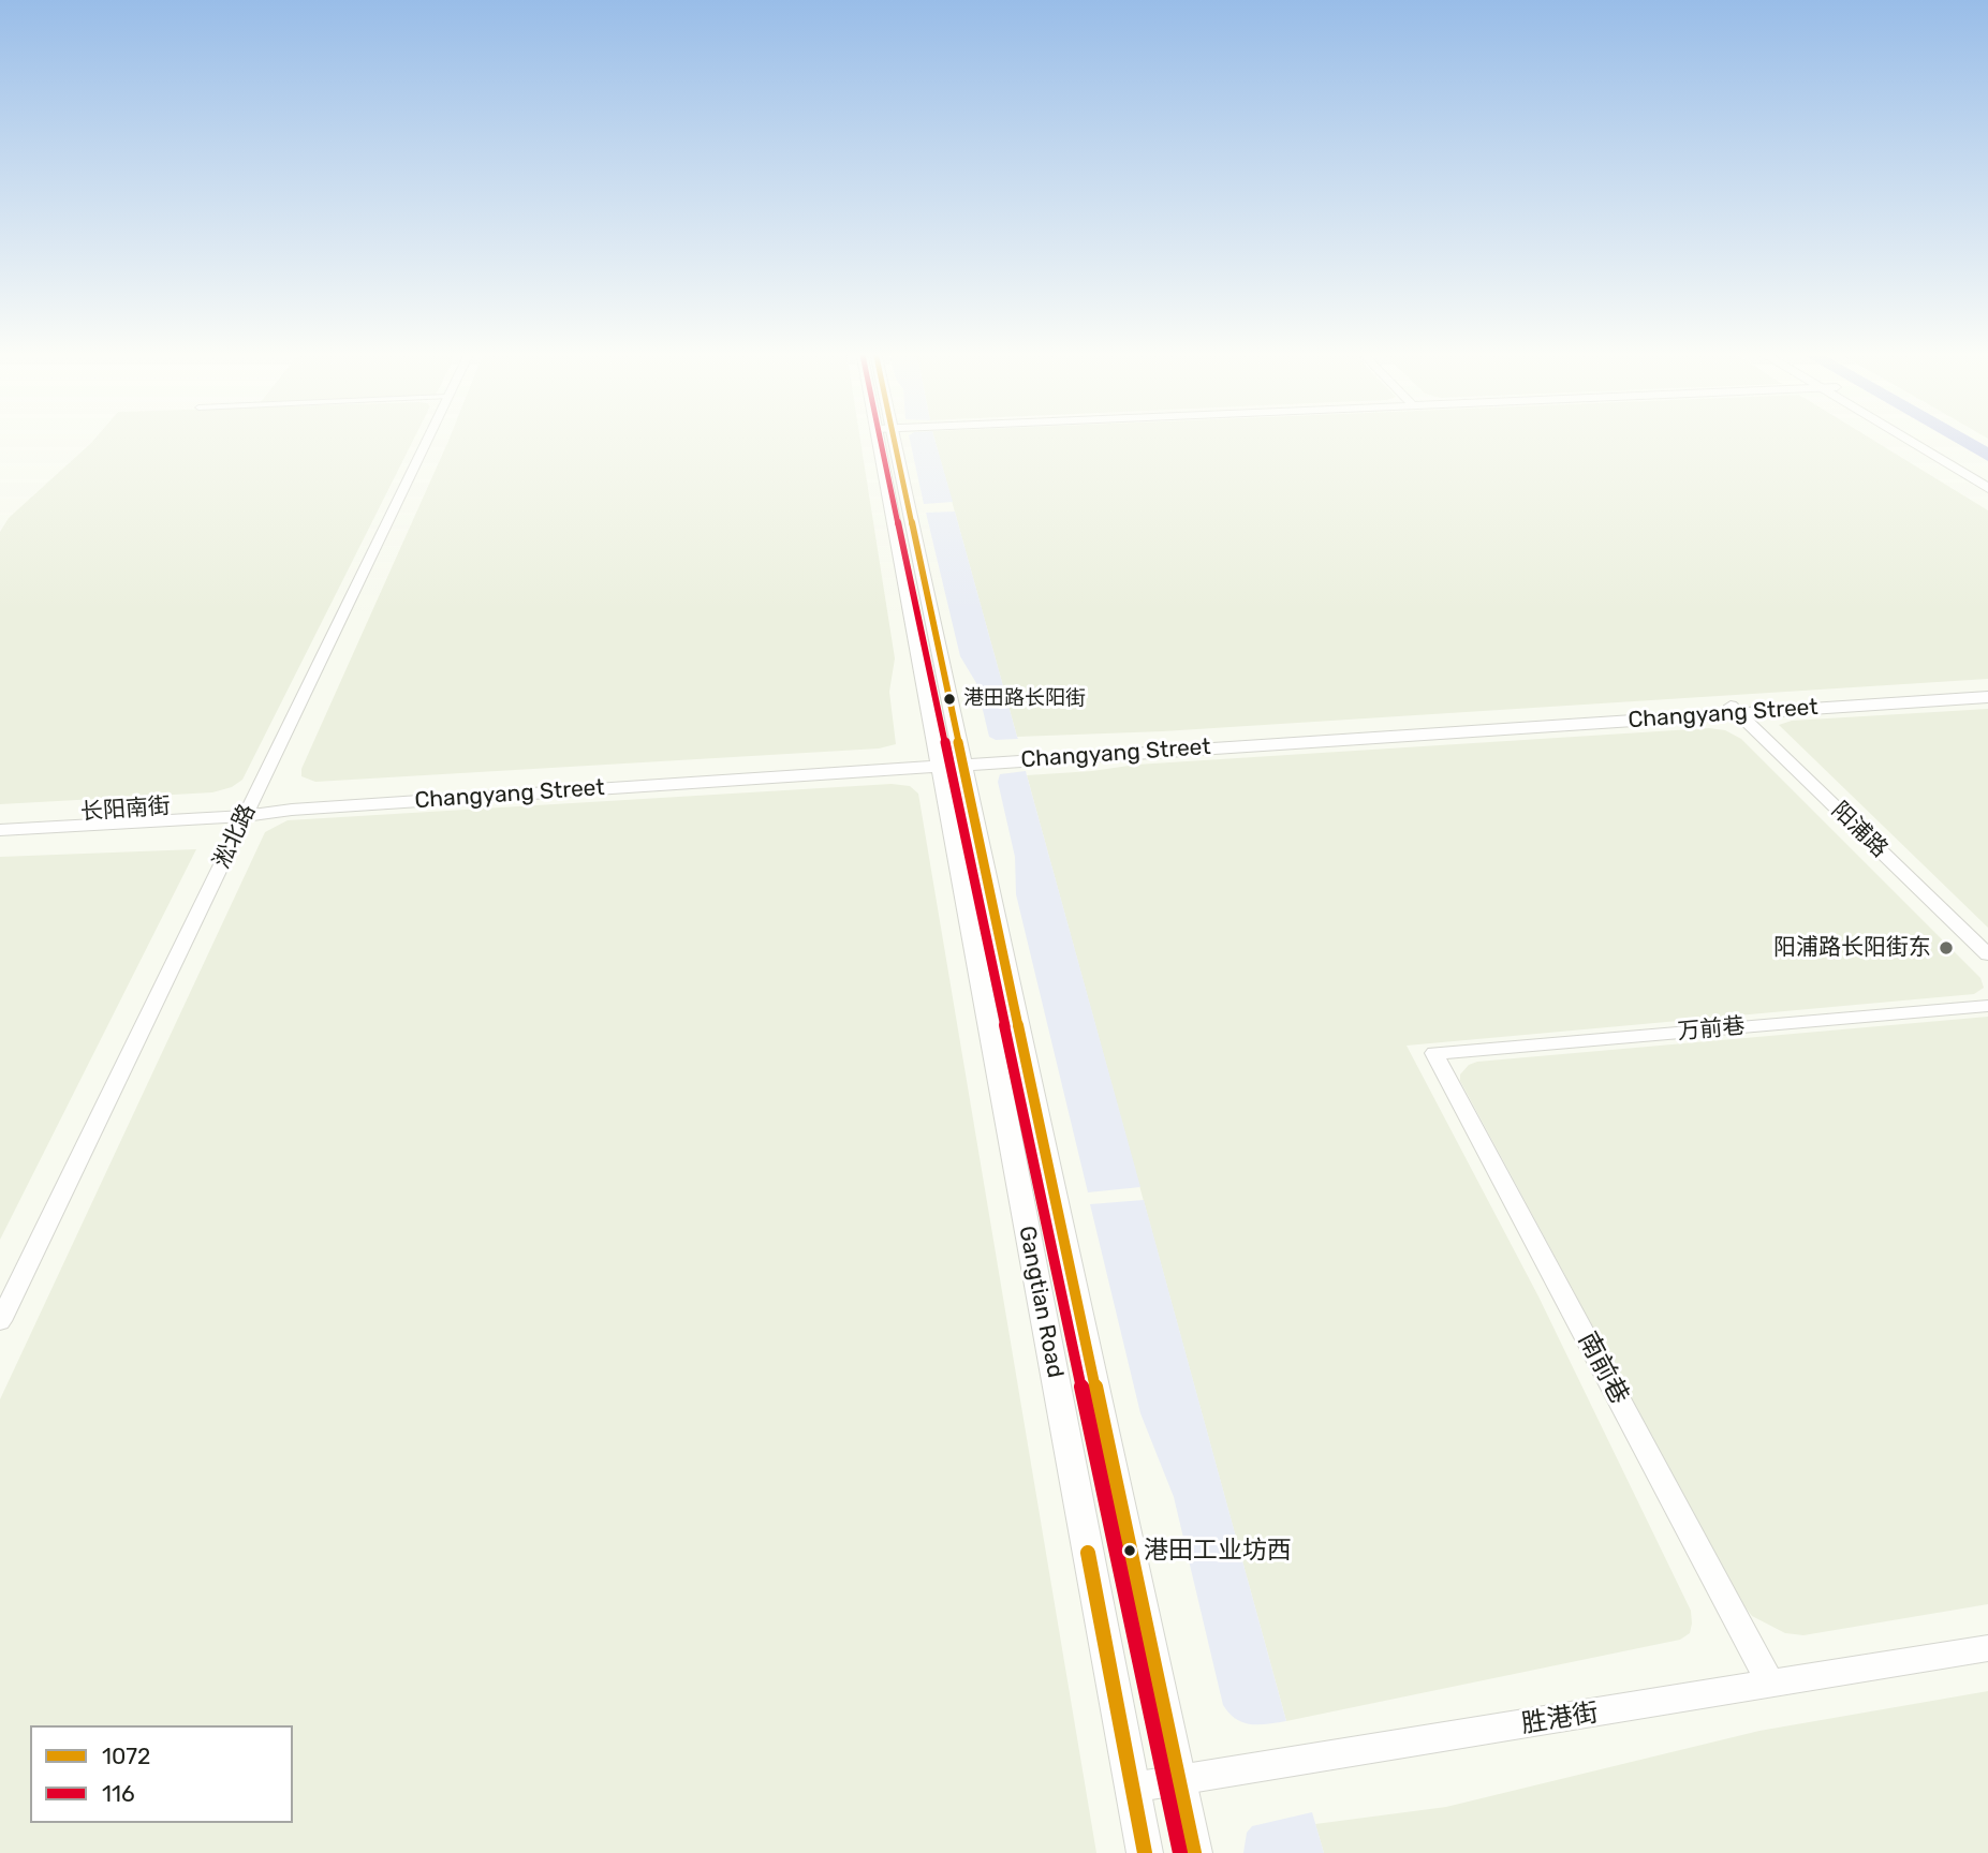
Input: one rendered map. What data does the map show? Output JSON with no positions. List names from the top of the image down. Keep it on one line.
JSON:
{"streets":{"main road":["Changyang Street","长阳南街","Gangtian Road"],"street":["阳浦路","淞北路","万前巷","南前巷","胜港街"]},"crossings":[["Changyang Street","长阳南街"],["Changyang Street","阳浦路"],["Changyang Street","淞北路"],["Changyang Street","Gangtian Road"],["长阳南街","淞北路"],["万前巷","南前巷"],["Gangtian Road","胜港街"],["南前巷","胜港街"]],"places":["港田路长阳街","阳浦路长阳街东","港田工业坊西"],"lines":["transit line 1072","transit line 116"],"legend":["1072","116"]}
